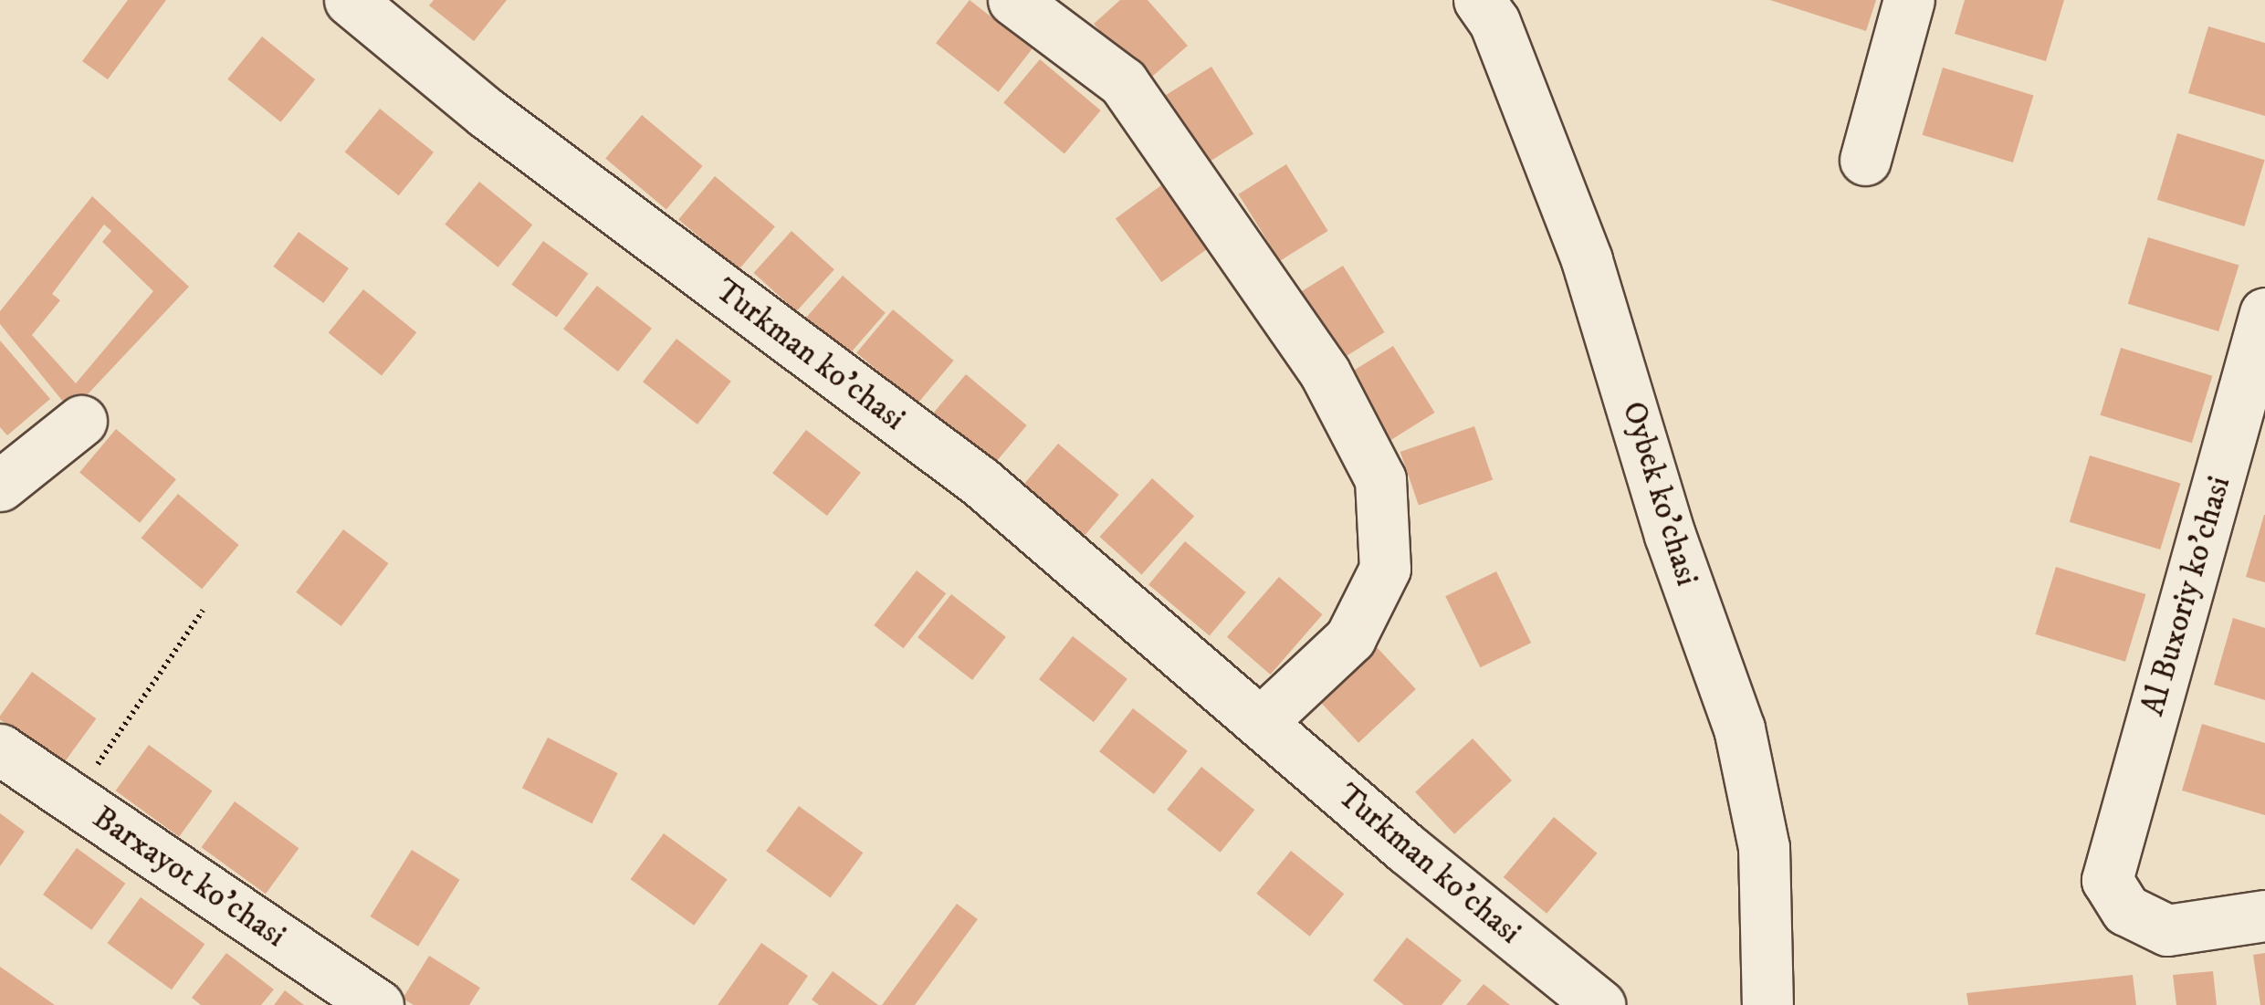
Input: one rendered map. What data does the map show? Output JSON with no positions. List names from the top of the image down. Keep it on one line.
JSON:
{"streets":{"street":["Turkman ko'chasi","Oybek ko'chasi","Al Buxoriy ko'chasi","Barxayot ko'chasi"]}}
